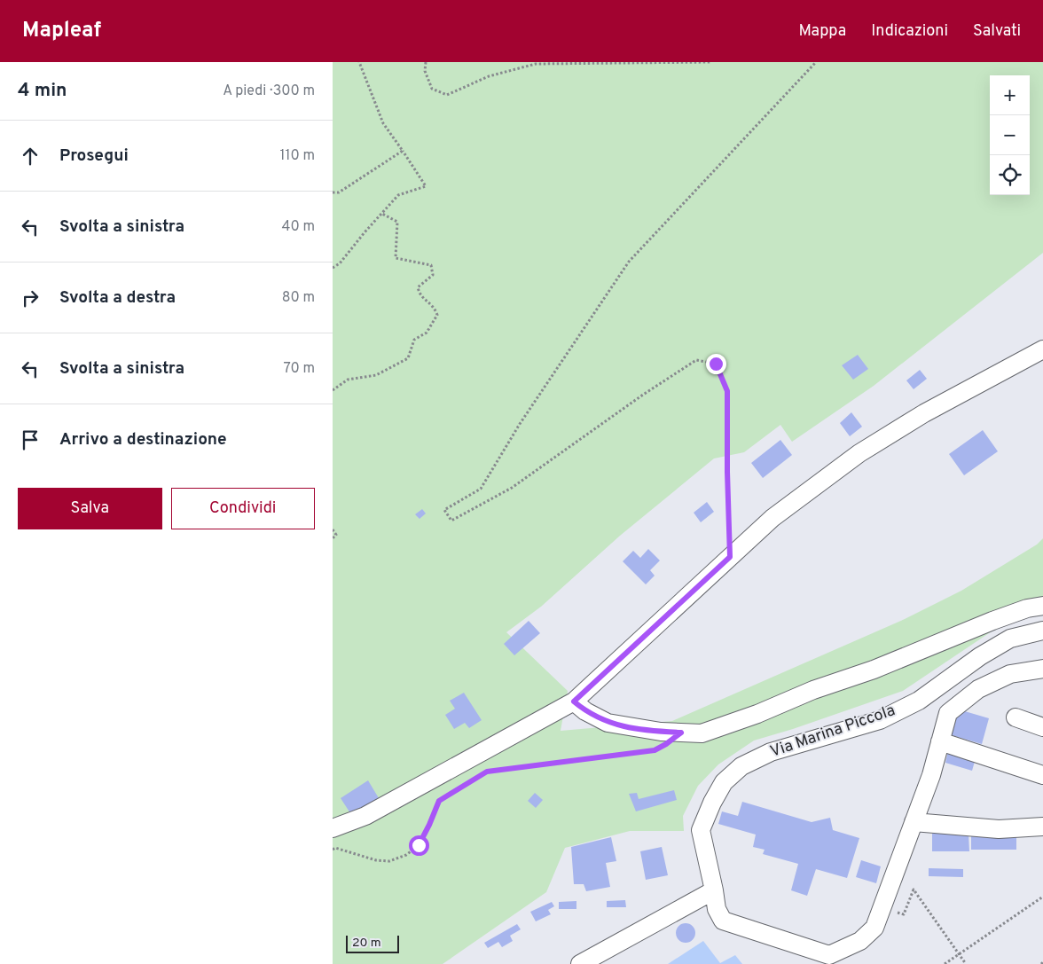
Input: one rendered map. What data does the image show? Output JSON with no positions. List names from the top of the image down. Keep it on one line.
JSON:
{"streets":{"lane":["Via Marina Piccola"]},"scale_bar":"20 m","page":{"header":"Mapleaf","nav":["Mappa","Indicazioni","Salvati"],"heading":["4 min","A piedi · 300 m"],"map_buttons":["+","−"],"list":[["Prosegui","110 m"],["Svolta a sinistra","40 m"],["Svolta a destra","80 m"],["Svolta a sinistra","70 m"],"Arrivo a destinazione"],"buttons":["Salva","Condividi"],"scale":"20 m"}}
